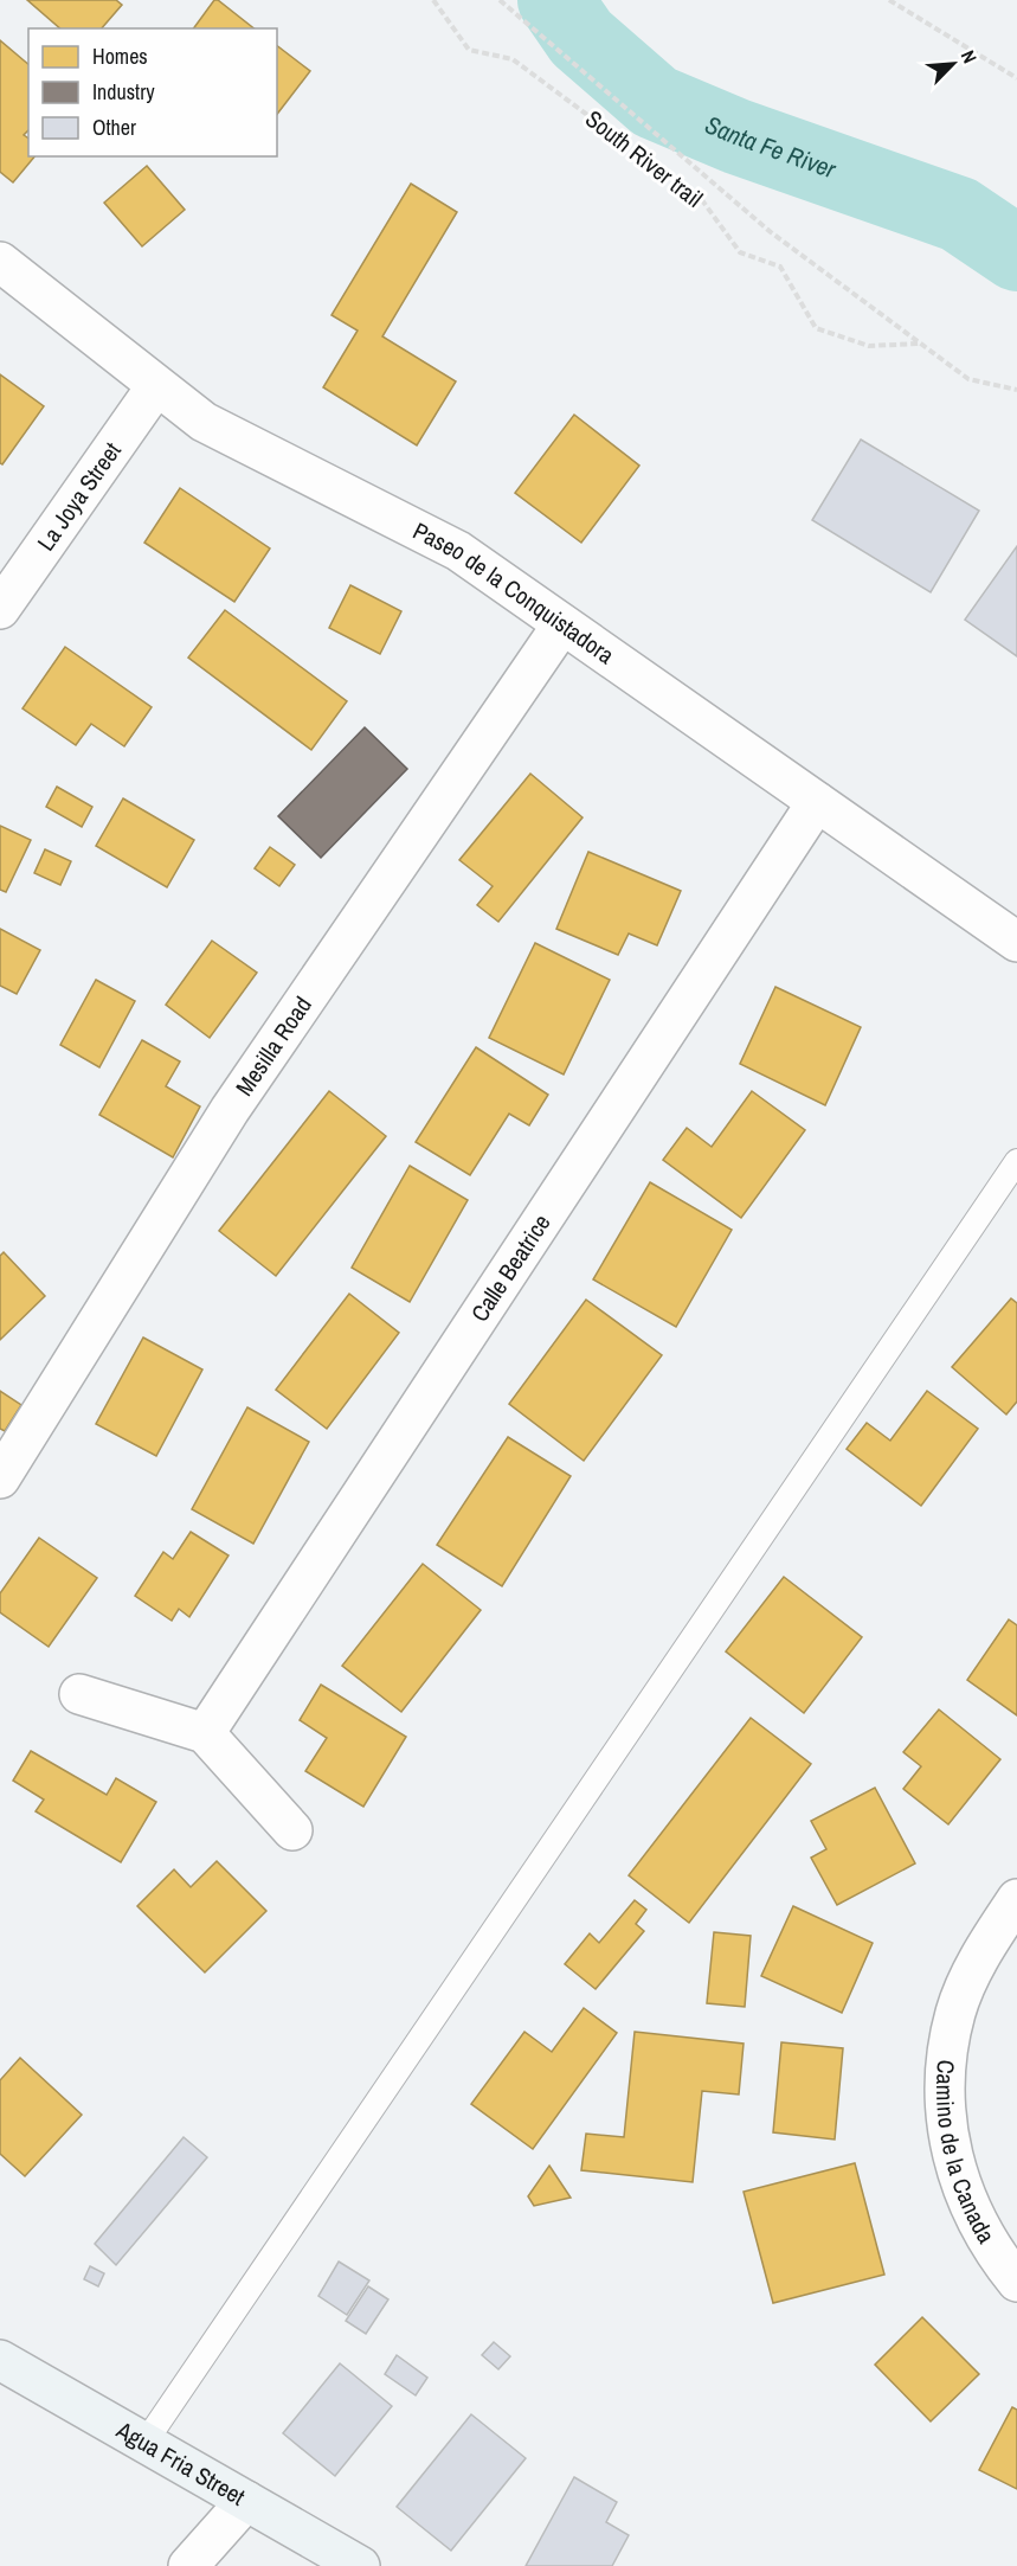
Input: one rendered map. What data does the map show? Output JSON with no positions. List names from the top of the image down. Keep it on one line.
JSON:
{"streets":{"street":["La Joya Street","Paseo de la Conquistadora","Mesilla Road","Calle Beatrice","Camino de la Canada","Agua Fria Street"],"path":["South River trail"]},"crossings":[["La Joya Street","Paseo de la Conquistadora"],["Paseo de la Conquistadora","Mesilla Road"],["Paseo de la Conquistadora","Calle Beatrice"]],"water":["Santa Fe River"],"legend":["Homes","Industry","Other"],"north":"top right"}
